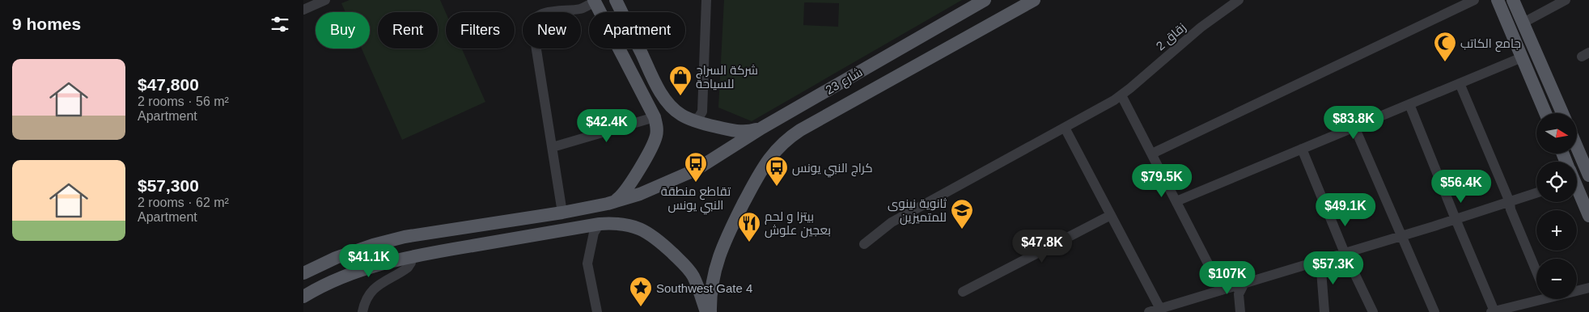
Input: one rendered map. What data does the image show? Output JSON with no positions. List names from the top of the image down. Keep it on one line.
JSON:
{"streets":{"main road":["شارع 23"],"street":["زقاق 2"]},"places":{"mosque":["جامع الكاتب"],"shop":["شركة السراج للسياحة"],"bus stop":["تقاطع منطقة النبي يونس","كراج النبي يونس"],"school or university":["ثانوية نينوى للمتميزين"],"restaurant":["بيتزا و لحم بعجين علوش"],"place":["Southwest Gate 4"]},"north":"right","page":{"heading":"9 homes","chip":["Buy","Rent","Filters","New","Apartment"],"list":[{"name":"$47,800","note":"2 rooms · 56 m² · Apartment"},{"name":"$57,300","note":"2 rooms · 62 m² · Apartment"}],"price":["$83.8K","$42.4K","$79.5K","$56.4K","$49.1K","$47.8K","$41.1K","$57.3K","$107K"],"map_buttons":["+","−"]}}
